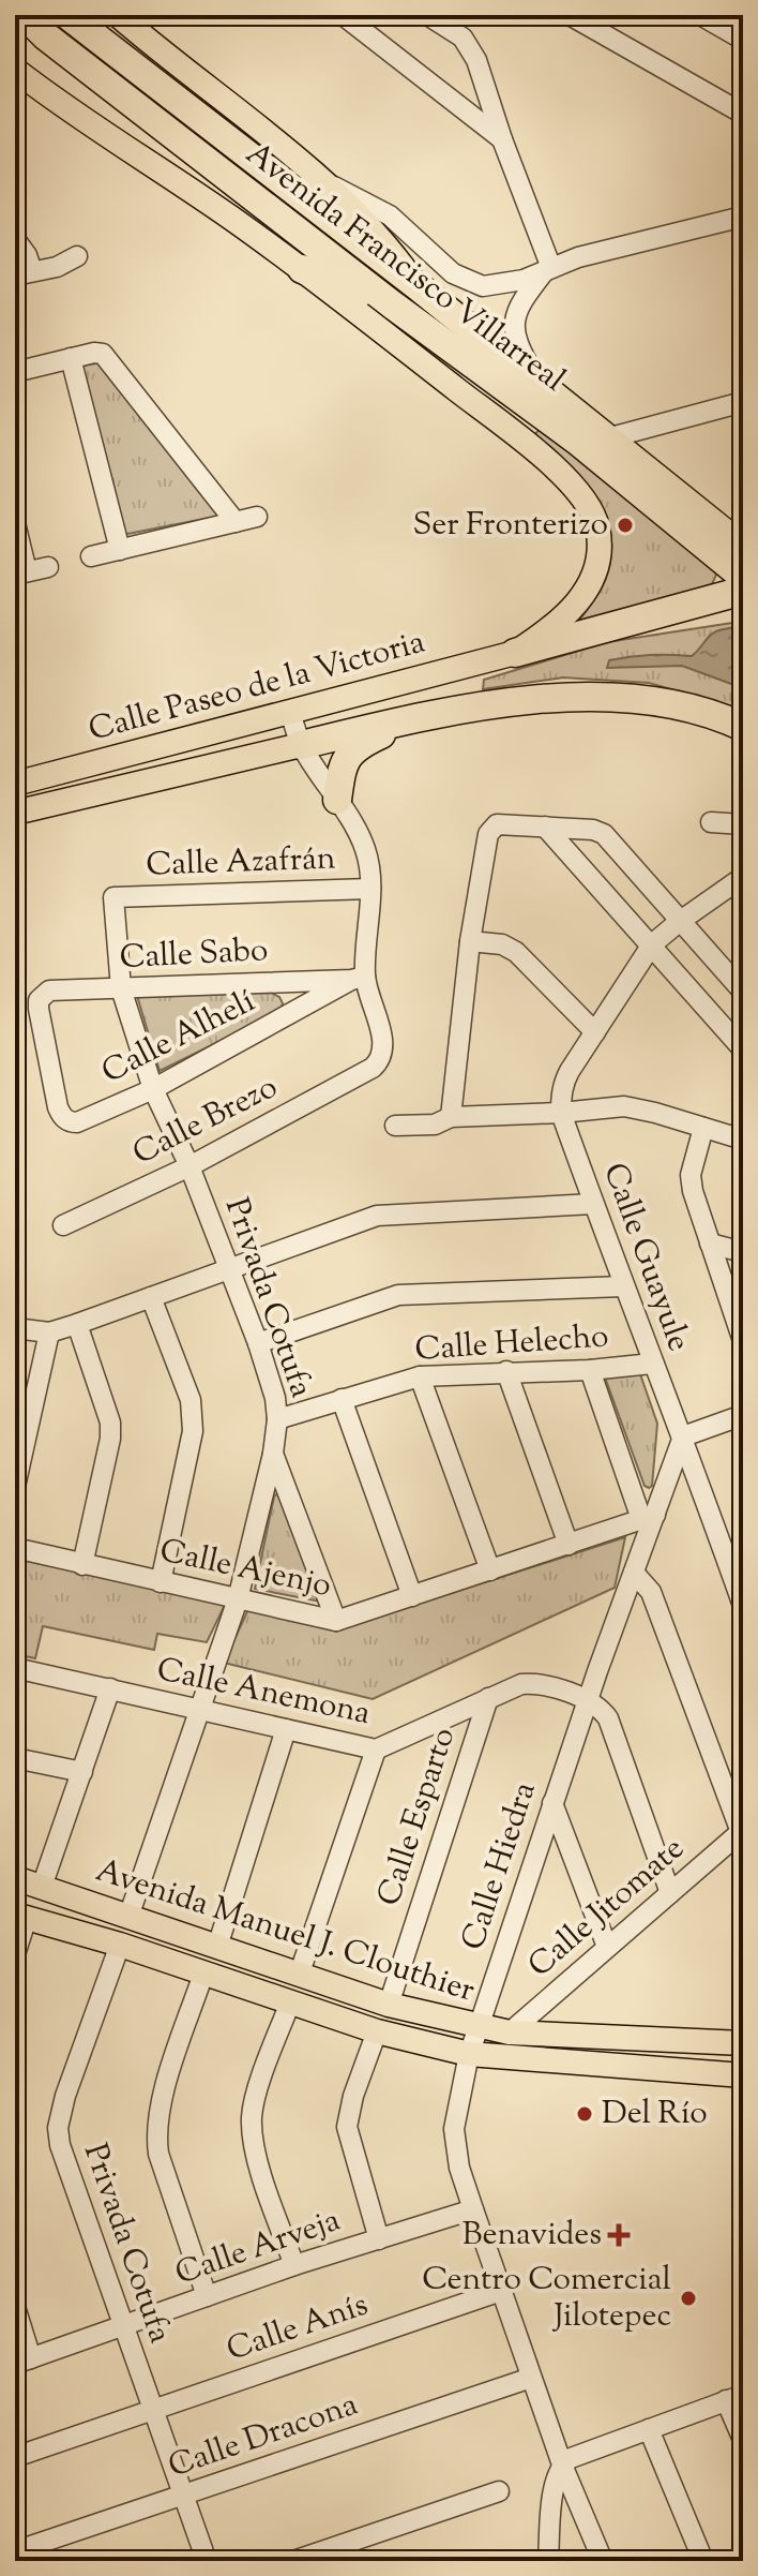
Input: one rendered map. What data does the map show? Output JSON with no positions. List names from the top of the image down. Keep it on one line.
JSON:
{"streets":{"highway":["Avenida Francisco Villarreal"],"main road":["Calle Paseo de la Victoria","Avenida Manuel J. Clouthier"],"street":["Calle Azafrán","Calle Sabo","Calle Alhelí","Calle Brezo","Calle Guayule","Privada Cotufa","Calle Helecho","Calle Ajenjo","Calle Anemona","Calle Esparto","Calle Hiedra","Calle Jitomate","Calle Arveja","Calle Anís","Calle Dracona"]},"crossings":[["Calle Azafrán","Privada Cotufa"],["Calle Sabo","Calle Alhelí"],["Calle Sabo","Calle Brezo"],["Calle Sabo","Privada Cotufa"],["Calle Alhelí","Calle Brezo"],["Calle Alhelí","Privada Cotufa"],["Calle Brezo","Privada Cotufa"],["Calle Guayule","Calle Helecho"],["Calle Guayule","Calle Hiedra"],["Privada Cotufa","Calle Helecho"],["Privada Cotufa","Calle Ajenjo"],["Privada Cotufa","Calle Anemona"],["Privada Cotufa","Avenida Manuel J. Clouthier"],["Privada Cotufa","Calle Arveja"],["Privada Cotufa","Calle Anís"],["Privada Cotufa","Calle Dracona"],["Calle Ajenjo","Calle Hiedra"],["Calle Anemona","Calle Esparto"],["Calle Anemona","Calle Hiedra"],["Calle Esparto","Avenida Manuel J. Clouthier"],["Calle Hiedra","Avenida Manuel J. Clouthier"],["Calle Hiedra","Calle Arveja"],["Calle Hiedra","Calle Anís"],["Calle Hiedra","Calle Dracona"],["Calle Jitomate","Avenida Manuel J. Clouthier"]],"places":{"other":["Ser Fronterizo","Del Río","Centro Comercial Jilotepec"],"health":["Benavides"]}}
